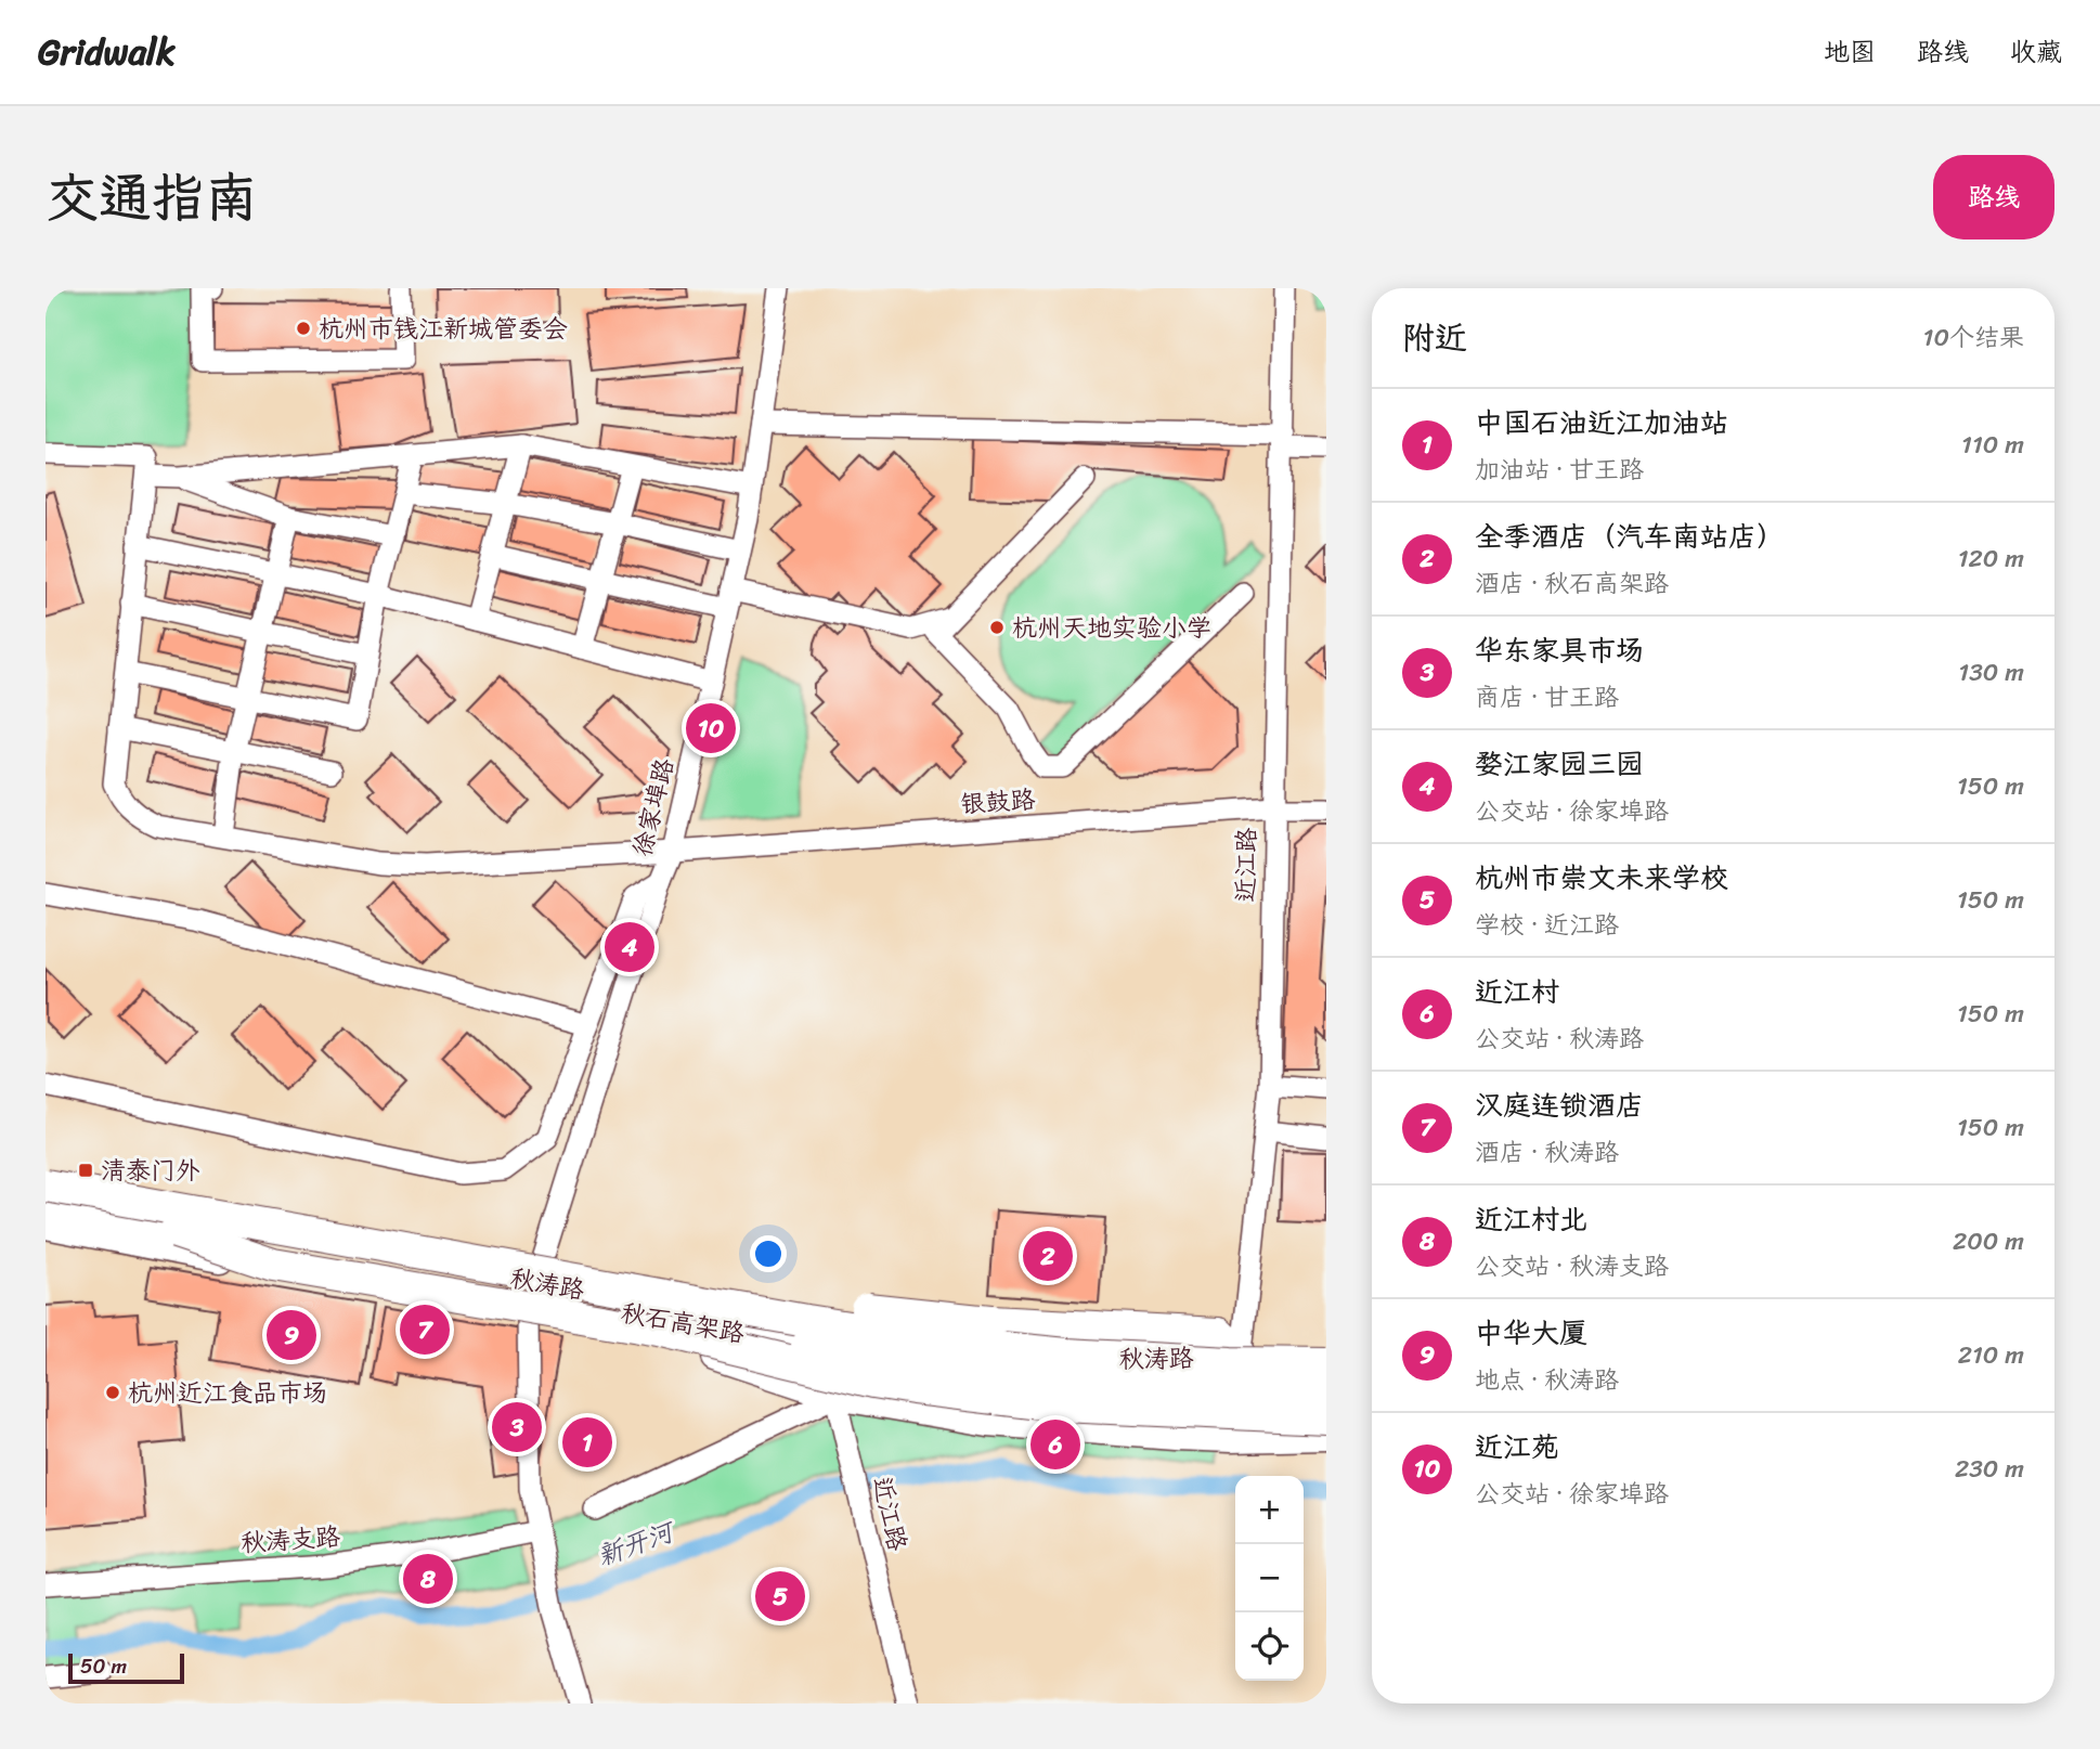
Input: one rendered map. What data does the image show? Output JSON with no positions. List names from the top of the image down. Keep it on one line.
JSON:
{"streets":{"highway":["秋石高架路"],"main road":["秋涛路"],"street":["银鼓路","徐家埠路","近江路","秋涛支路"]},"crossings":[["银鼓路","徐家埠路"],["银鼓路","近江路"],["徐家埠路","秋涛路"],["近江路","秋涛路"],["秋涛路","秋石高架路"]],"water":["新开河"],"places":{"other":["杭州市钱江新城管委会","杭州天地实验小学","杭州近江食品市场"],"transit":["清泰门外"]},"scale_bar":"50 m","page":{"header":"Gridwalk","nav":["地图","路线","收藏"],"title":"交通指南","buttons":"路线","heading":["附近","10个结果"],"list":[{"mark":"1","name":"中国石油近江加油站","note":"加油站 · 甘王路","value":"110 m"},{"mark":"2","name":"全季酒店（汽车南站店）","note":"酒店 · 秋石高架路","value":"120 m"},{"mark":"3","name":"华东家具市场","note":"商店 · 甘王路","value":"130 m"},{"mark":"4","name":"婺江家园三园","note":"公交站 · 徐家埠路","value":"150 m"},{"mark":"5","name":"杭州市崇文未来学校","note":"学校 · 近江路","value":"150 m"},{"mark":"6","name":"近江村","note":"公交站 · 秋涛路","value":"150 m"},{"mark":"7","name":"汉庭连锁酒店","note":"酒店 · 秋涛路","value":"150 m"},{"mark":"8","name":"近江村北","note":"公交站 · 秋涛支路","value":"200 m"},{"mark":"9","name":"中华大厦","note":"地点 · 秋涛路","value":"210 m"},{"mark":"10","name":"近江苑","note":"公交站 · 徐家埠路","value":"230 m"}],"pins":["10","4","2","7","9","3","1","6","8","5"],"map_buttons":["+","−"],"scale":"50 m"}}
